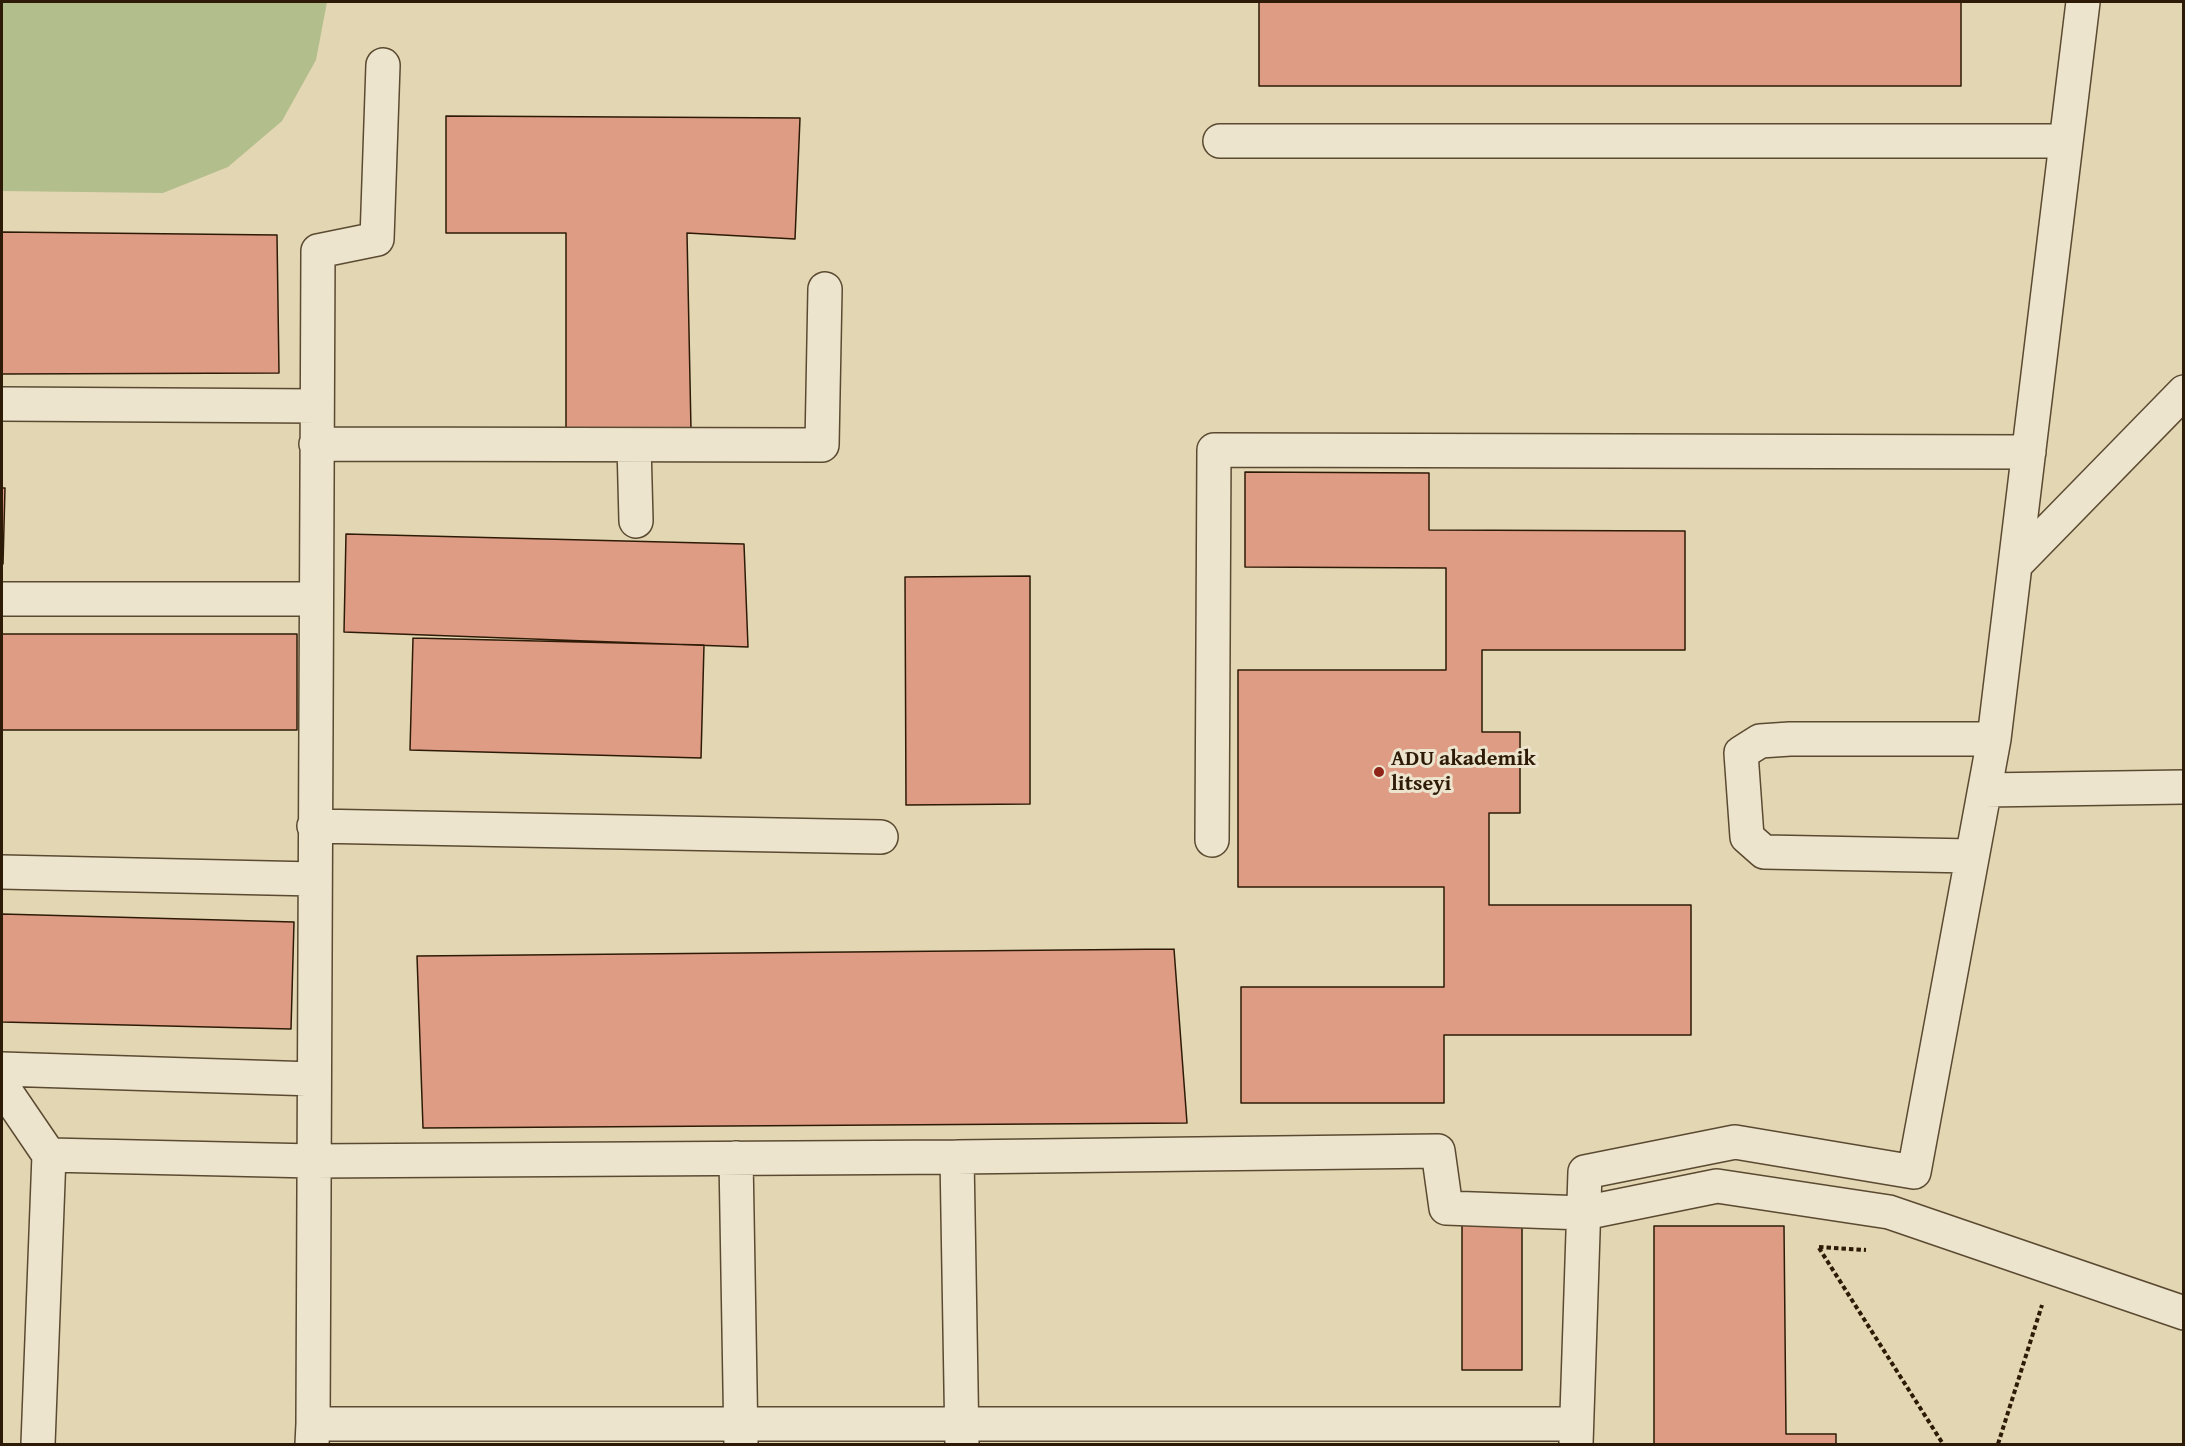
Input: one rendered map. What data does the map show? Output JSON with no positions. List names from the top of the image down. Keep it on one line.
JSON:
{"places":["ADU akademik litseyi"]}
